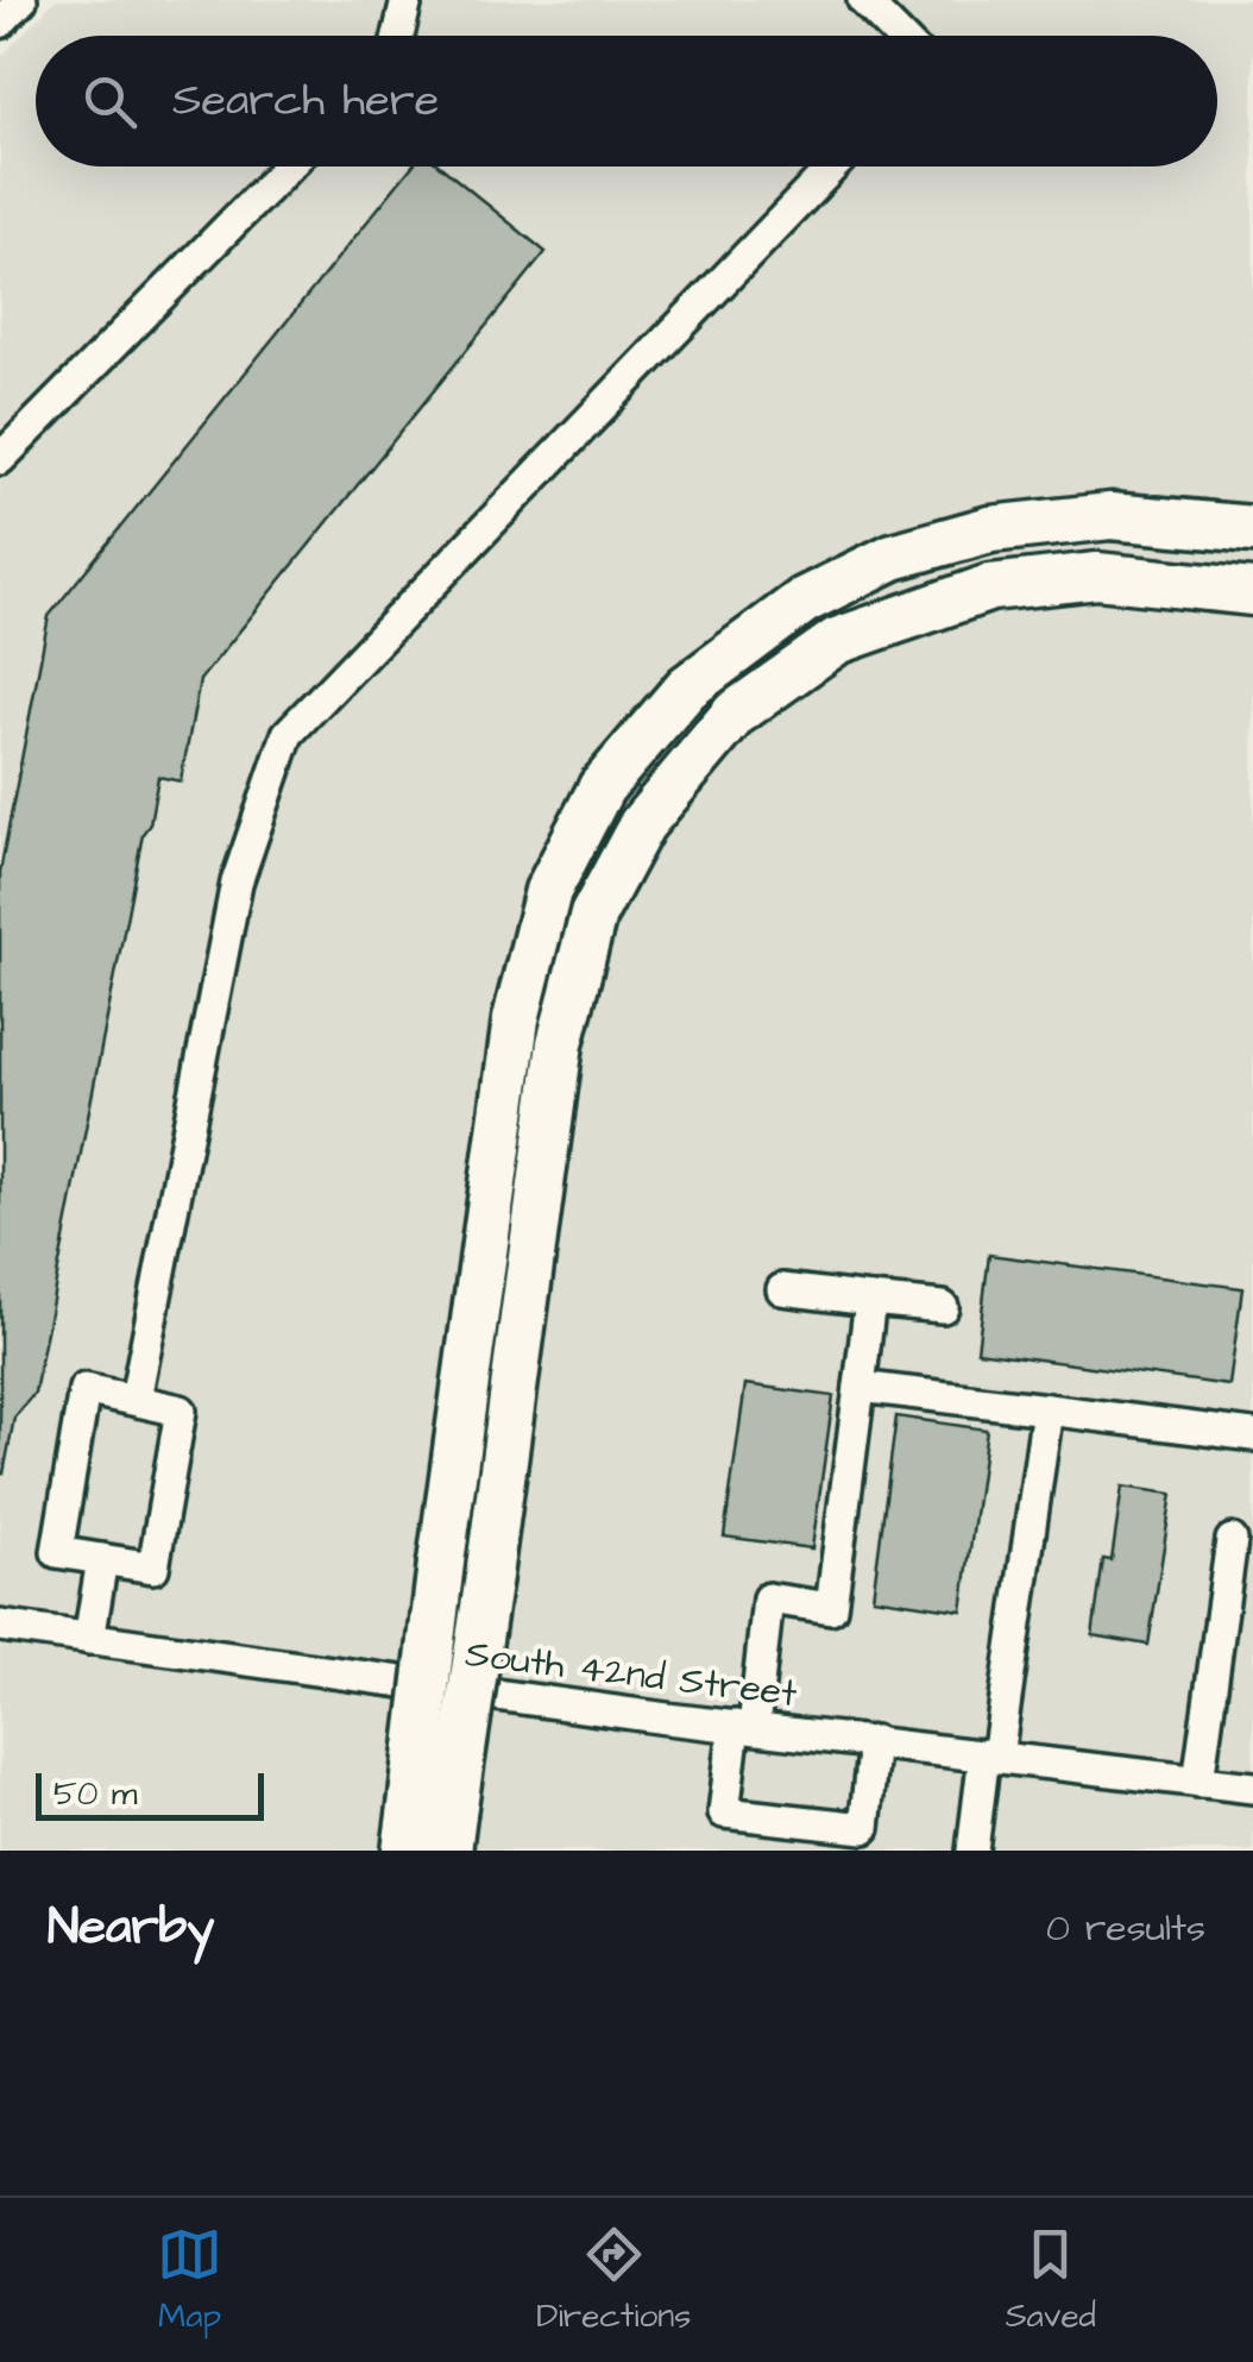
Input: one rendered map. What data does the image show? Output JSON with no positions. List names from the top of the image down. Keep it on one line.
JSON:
{"streets":{"street":["South 42nd Street"]},"scale_bar":"50 m","page":{"search":"Search here","scale":"50 m","heading":["Nearby","0 results"],"nav":["Map","Directions","Saved"]}}
